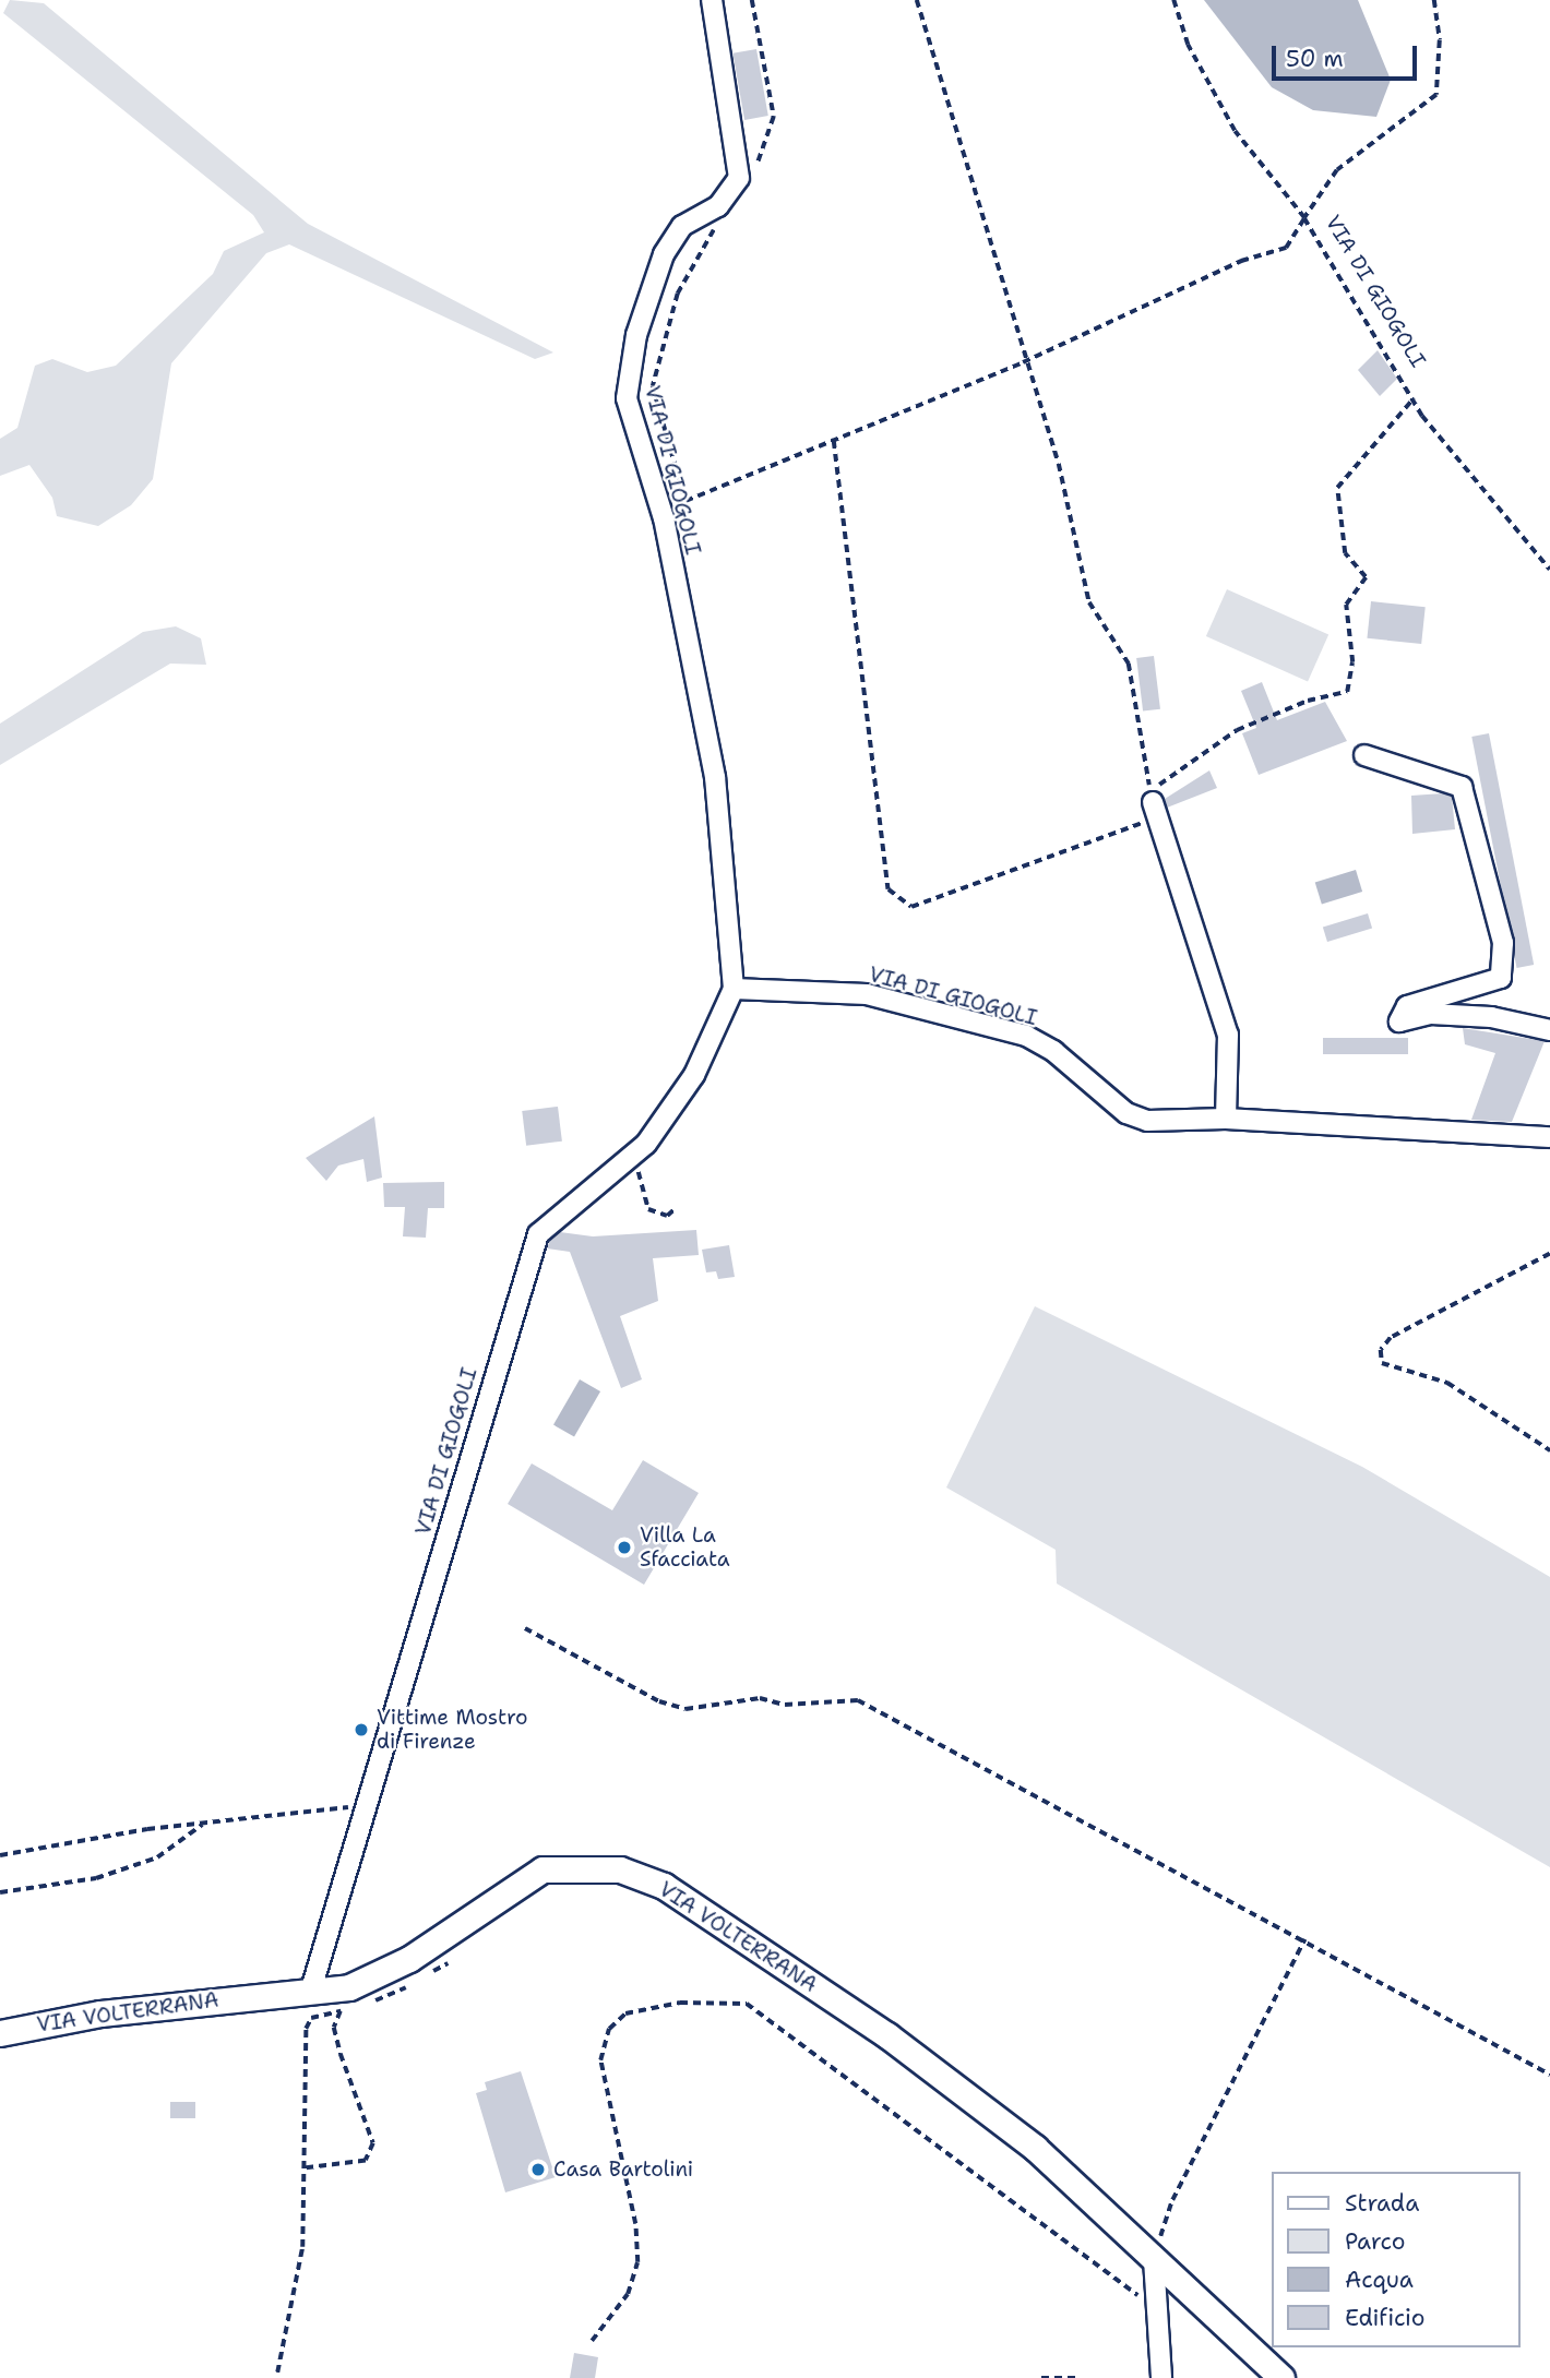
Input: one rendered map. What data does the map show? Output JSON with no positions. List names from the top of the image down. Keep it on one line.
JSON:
{"streets":{"main road":["VIA VOLTERRANA"],"street":["VIA DI GIOGOLI"]},"crossings":[["VIA DI GIOGOLI","VIA VOLTERRANA"]],"places":["Villa La Sfacciata","Vittime Mostro di Firenze","Casa Bartolini"],"legend":["Strada","Parco","Acqua","Edificio"],"scale_bar":"50 m"}
